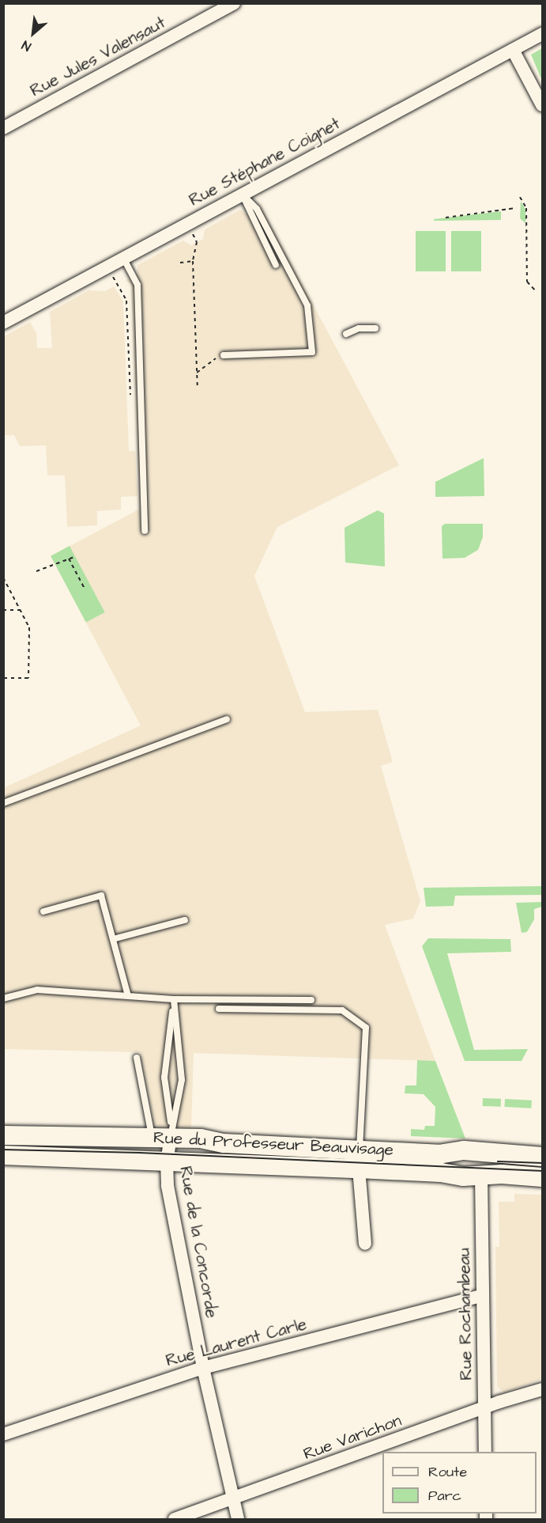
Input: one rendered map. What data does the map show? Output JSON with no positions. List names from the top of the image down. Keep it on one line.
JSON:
{"streets":{"street":["Rue Jules Valensaut","Rue Stéphane Coignet","Rue du Professeur Beauvisage","Rue de la Concorde","Rue Rochambeau","Rue Laurent Carle","Rue Varichon"]},"crossings":[["Rue du Professeur Beauvisage","Rue de la Concorde"],["Rue du Professeur Beauvisage","Rue Rochambeau"],["Rue de la Concorde","Rue Laurent Carle"],["Rue de la Concorde","Rue Varichon"],["Rue Rochambeau","Rue Laurent Carle"],["Rue Rochambeau","Rue Varichon"]],"legend":["Route","Parc"],"north":"bottom left"}
